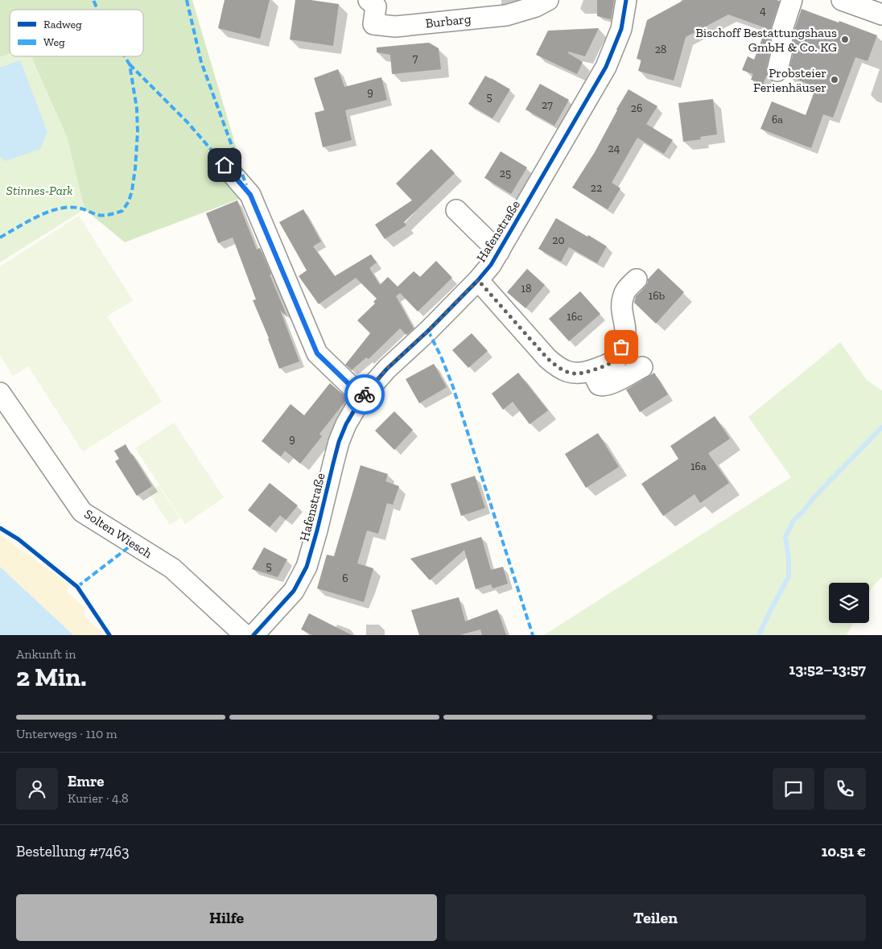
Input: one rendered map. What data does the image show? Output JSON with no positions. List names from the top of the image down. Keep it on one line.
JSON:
{"streets":{"street":["Burbarg","Hafenstraße","Solten Wiesch"]},"parks":["Stinnes-Park"],"places":["Bischoff Bestattungshaus GmbH & Co. KG","Probsteier Ferienhäuser"],"house_numbers":["4","28","7","9","5","27","26","6a","24","25","22","20","18","16b","16c","9","16a","5","6"],"legend":["Radweg","Weg"],"page":{"heading":["2 Min.","Ankunft in","13:52–13:57"],"panel":["Emre","Kurier · 4.8","Bestellung #7463","10.51 €"],"bar":"Unterwegs · 110 m","buttons":["Hilfe","Teilen"]}}
